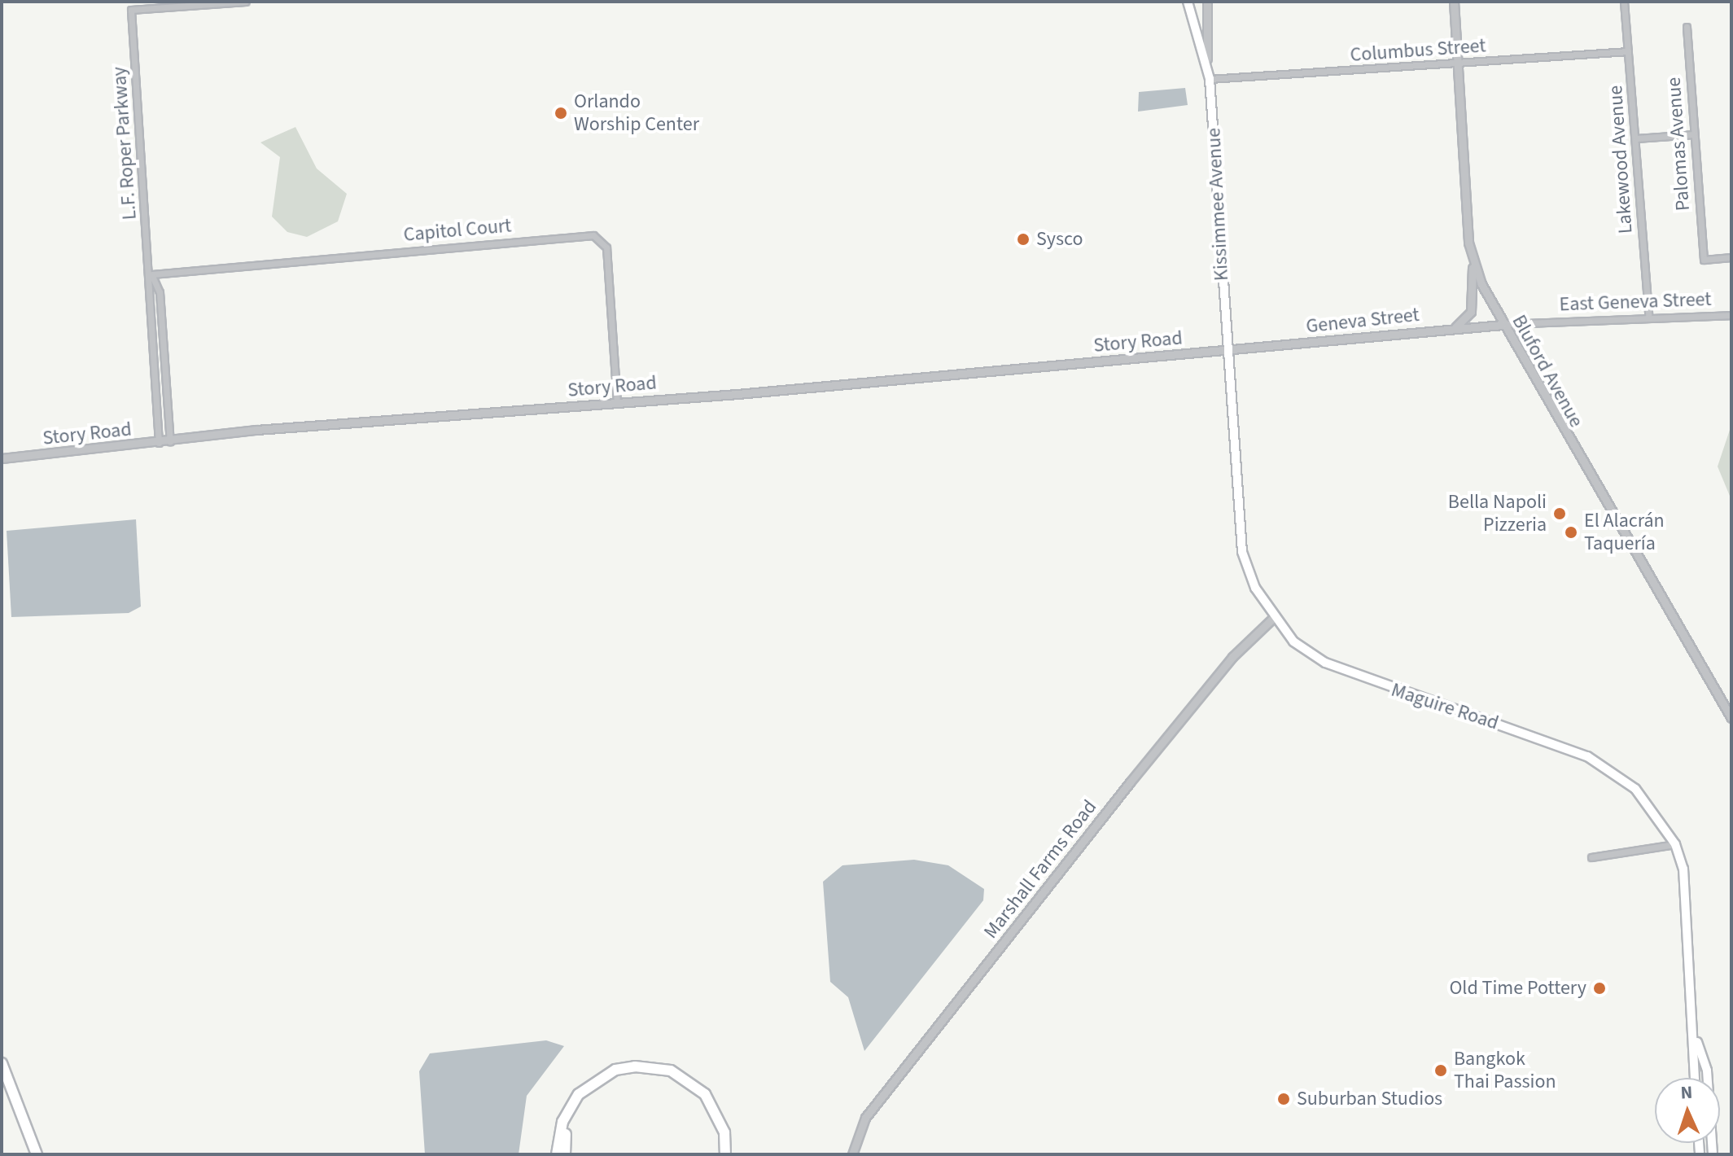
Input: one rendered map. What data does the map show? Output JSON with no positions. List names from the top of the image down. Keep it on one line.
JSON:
{"streets":{"main road":["Kissimmee Avenue","Maguire Road"],"street":["Columbus Street","L.F. Roper Parkway","Palomas Avenue","Lakewood Avenue","Capitol Court","East Geneva Street","Geneva Street","Story Road","Bluford Avenue","Marshall Farms Road"]},"crossings":[["Columbus Street","Lakewood Avenue"],["Columbus Street","Kissimmee Avenue"],["Columbus Street","Bluford Avenue"],["L.F. Roper Parkway","Capitol Court"],["L.F. Roper Parkway","Story Road"],["Lakewood Avenue","East Geneva Street"],["Kissimmee Avenue","Geneva Street"],["Kissimmee Avenue","Story Road"],["Kissimmee Avenue","Maguire Road"],["Capitol Court","Story Road"],["East Geneva Street","Geneva Street"],["East Geneva Street","Bluford Avenue"],["Geneva Street","Story Road"],["Geneva Street","Bluford Avenue"],["Geneva Street","Maguire Road"],["Story Road","Maguire Road"],["Maguire Road","Marshall Farms Road"]],"places":["Orlando Worship Center","Sysco","Bella Napoli Pizzeria","El Alacrán Taquería","Old Time Pottery","Bangkok Thai Passion","Suburban Studios"],"north":"top"}
